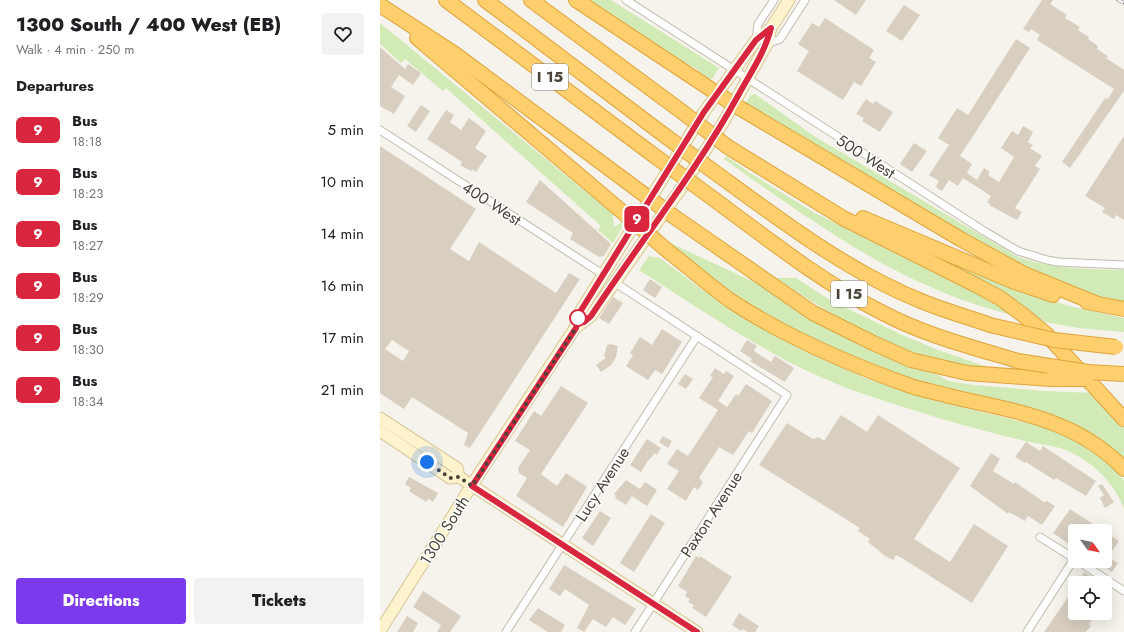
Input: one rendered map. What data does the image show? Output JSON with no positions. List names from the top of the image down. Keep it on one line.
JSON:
{"streets":{"highway":["I 15"],"main road":["1300 South"],"street":["500 West","400 West","Lucy Avenue","Paxton Avenue"]},"crossings":[["500 West","1300 South"],["400 West","1300 South"],["Lucy Avenue","Paxton Avenue"]],"lines":["bus line 9"],"north":"bottom right","page":{"heading":[["1300 South / 400 West (EB)","Walk · 4 min · 250 m"],"Departures"],"on_map":"9","list":[{"mark":"9","name":"Bus","note":"18:18","value":"5 min"},{"mark":"9","name":"Bus","note":"18:23","value":"10 min"},{"mark":"9","name":"Bus","note":"18:27","value":"14 min"},{"mark":"9","name":"Bus","note":"18:29","value":"16 min"},{"mark":"9","name":"Bus","note":"18:30","value":"17 min"},{"mark":"9","name":"Bus","note":"18:34","value":"21 min"}],"buttons":["Directions","Tickets"]}}
